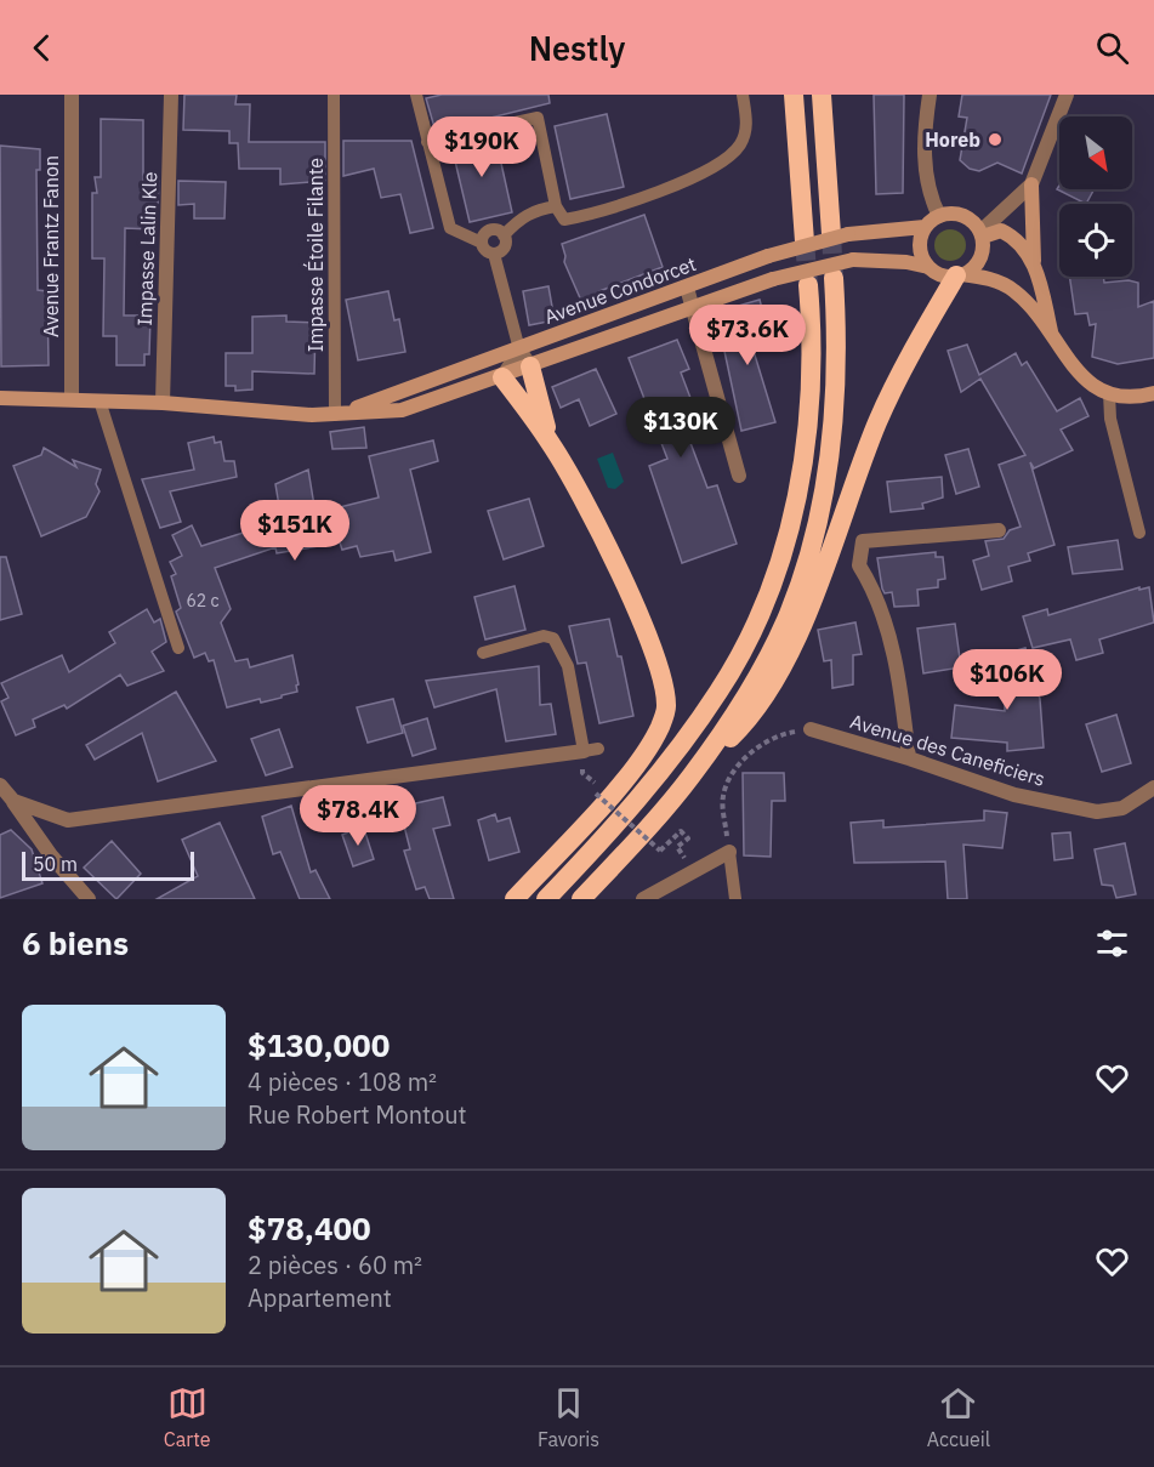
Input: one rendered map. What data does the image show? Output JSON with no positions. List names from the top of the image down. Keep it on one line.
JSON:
{"streets":{"main road":["Avenue Condorcet"],"street":["Avenue Frantz Fanon","Impasse Lalin Kle","Avenue des Caneficiers"],"lane":["Impasse Étoile Filante"]},"crossings":[["Avenue Frantz Fanon","Avenue Condorcet"],["Impasse Lalin Kle","Avenue Condorcet"],["Impasse Étoile Filante","Avenue Condorcet"]],"places":["Horeb"],"house_numbers":["62 c"],"scale_bar":"50 m","north":"bottom right","page":{"header":"Nestly","price":["$190K","$73.6K","$130K","$151K","$106K","$78.4K"],"scale":"50 m","heading":"6 biens","list":[{"name":"$130,000","note":"4 pièces · 108 m² · Rue Robert Montout"},{"name":"$78,400","note":"2 pièces · 60 m² · Appartement"}],"tabs":["Carte","Favoris","Accueil"]}}
